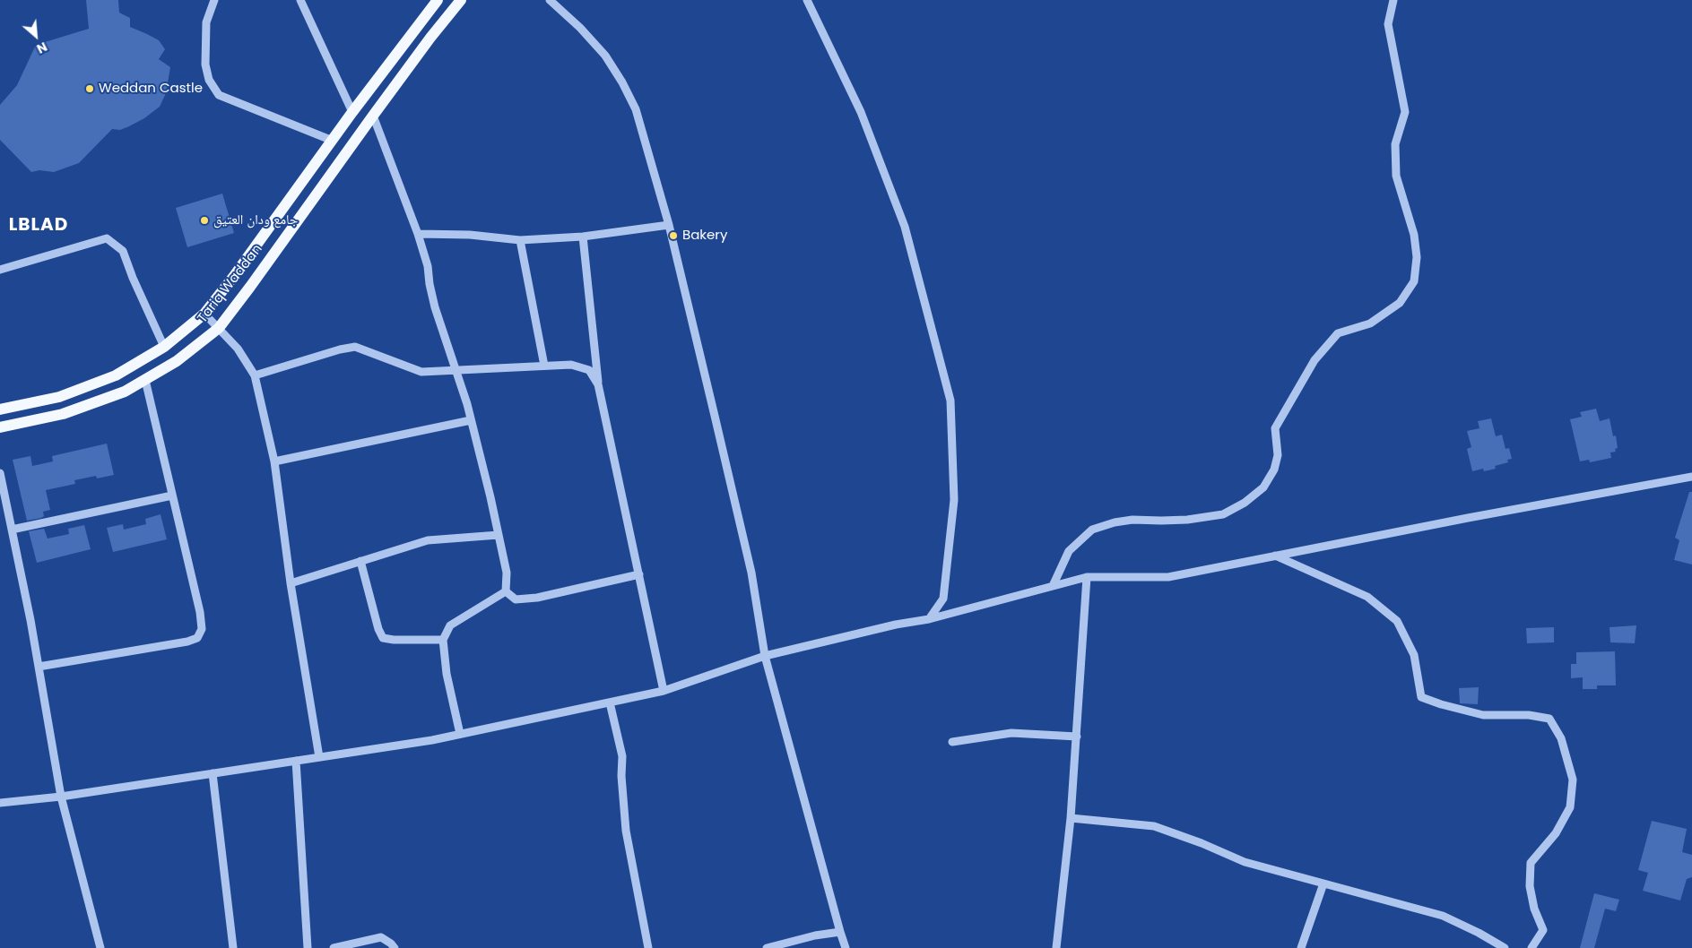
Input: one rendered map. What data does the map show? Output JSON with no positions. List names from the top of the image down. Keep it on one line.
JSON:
{"streets":{"main road":["Tariq Waddan"]},"districts":["LBLAD"],"places":["Weddan Castle","جامع ودان العتيق","Bakery"],"north":"bottom right"}
